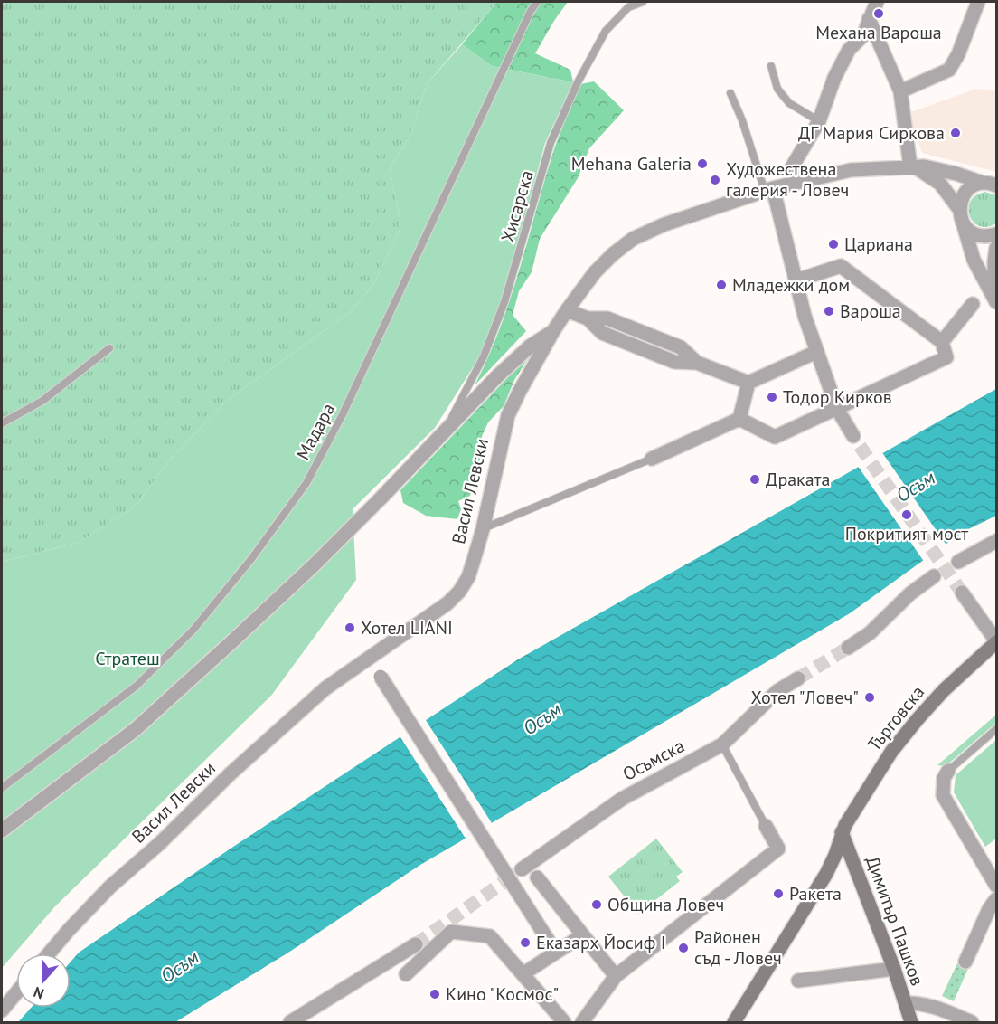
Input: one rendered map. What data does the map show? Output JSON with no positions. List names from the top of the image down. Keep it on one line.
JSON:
{"streets":{"street":["Васил Левски","Търговска","Осъмска","Димитър Пашков"],"lane":["Хисарска","Мадара"]},"crossings":[["Търговска","Димитър Пашков"]],"water":["Осъм"],"parks":["Стратеш"],"places":["Механа Вароша","ДГ Мария Сиркова","Mehana Galeria","Художествена галерия - Ловеч","Цариана","Младежки дом","Вароша","Тодор Кирков","Драката","Покритият мост","Хотел LIANI","Хотел \"Ловеч\"","Ракета","Община Ловеч","Еказарх Йосиф I","Районен съд - Ловеч","Кино \"Космос\""],"north":"bottom"}
